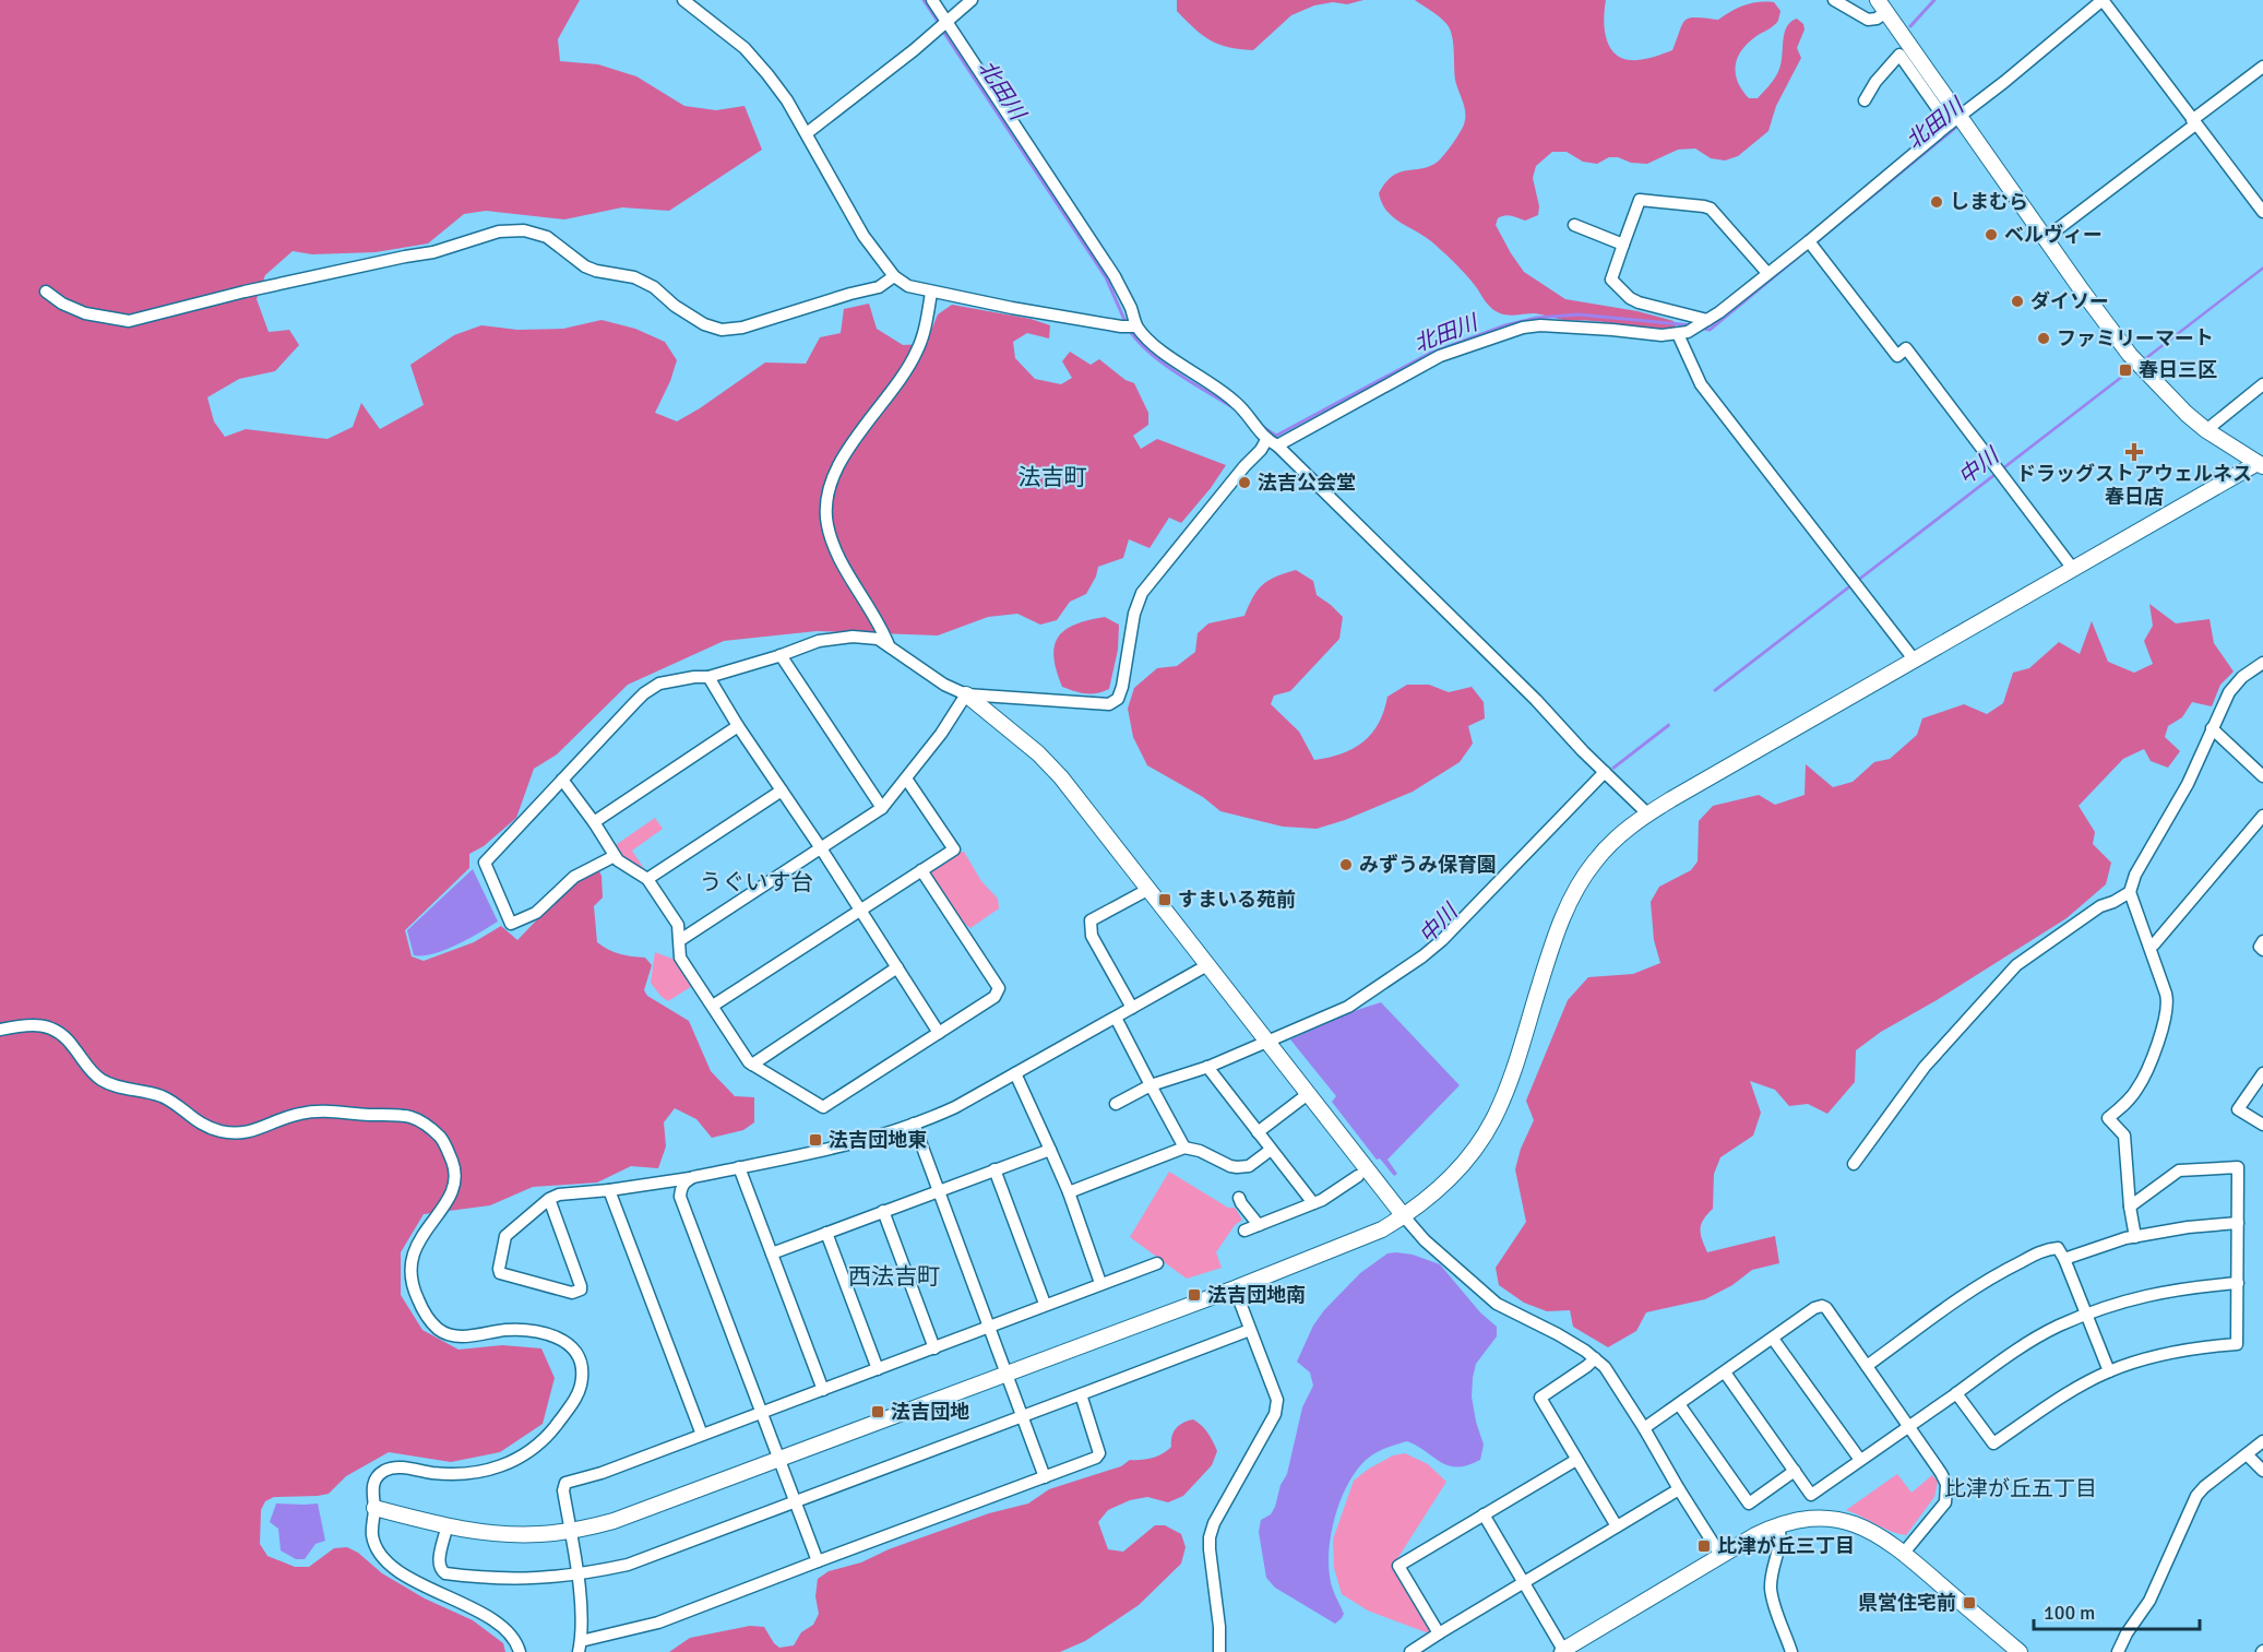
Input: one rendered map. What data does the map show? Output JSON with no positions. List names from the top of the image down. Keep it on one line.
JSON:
{"districts":["法吉町","うぐいす台","西法吉町","比津が丘五丁目"],"water":["北田川","中川"],"places":{"other":["しまむら","ベルヴィー","ダイソー","ファミリーマート","法吉公会堂","みずうみ保育園"],"transit":["春日三区","すまいる苑前","法吉団地東","法吉団地南","法吉団地","比津が丘三丁目","県営住宅前"],"health":["ドラッグストアウェルネス 春日店"]},"scale_bar":"100 m"}
